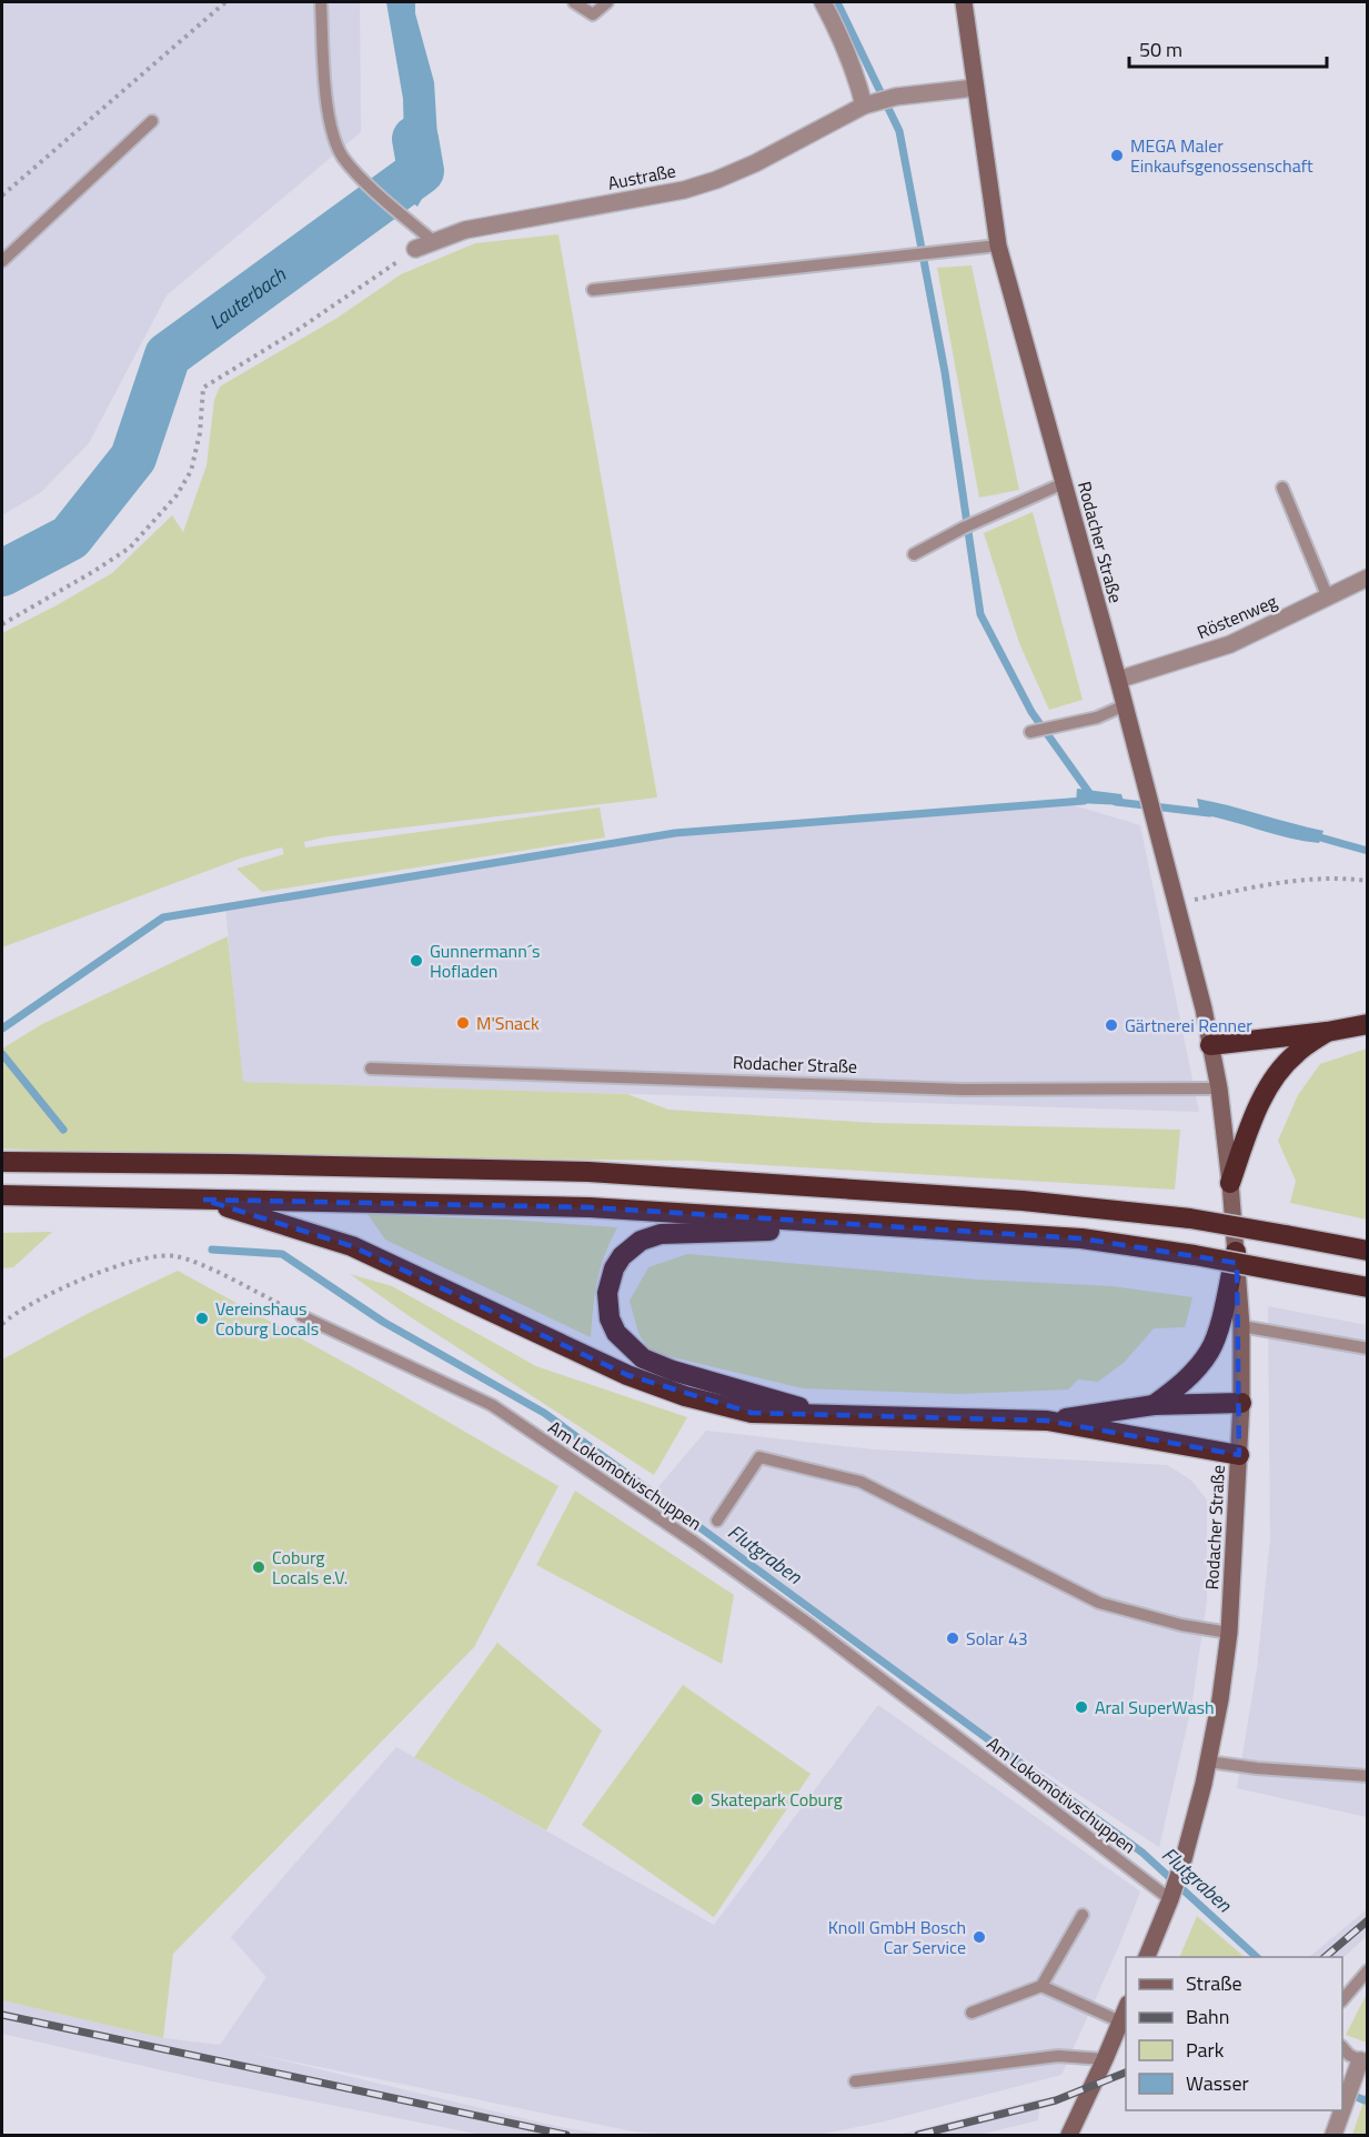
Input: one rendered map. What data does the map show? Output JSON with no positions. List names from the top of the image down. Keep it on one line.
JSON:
{"streets":{"street":["Austraße","Rodacher Straße","Röstenweg"],"lane":["Am Lokomotivschuppen"]},"crossings":[["Austraße","Rodacher Straße"],["Rodacher Straße","Röstenweg"],["Rodacher Straße","Am Lokomotivschuppen"]],"water":["Lauterbach","Flutgraben"],"places":["MEGA Maler Einkaufsgenossenschaft","Gunnermann´s Hofladen","M'Snack","Gärtnerei Renner","Vereinshaus Coburg Locals","Coburg Locals e.V.","Solar 43","Aral SuperWash","Skatepark Coburg","Knoll GmbH Bosch Car Service"],"legend":["Straße","Bahn","Park","Wasser"],"scale_bar":"50 m"}
